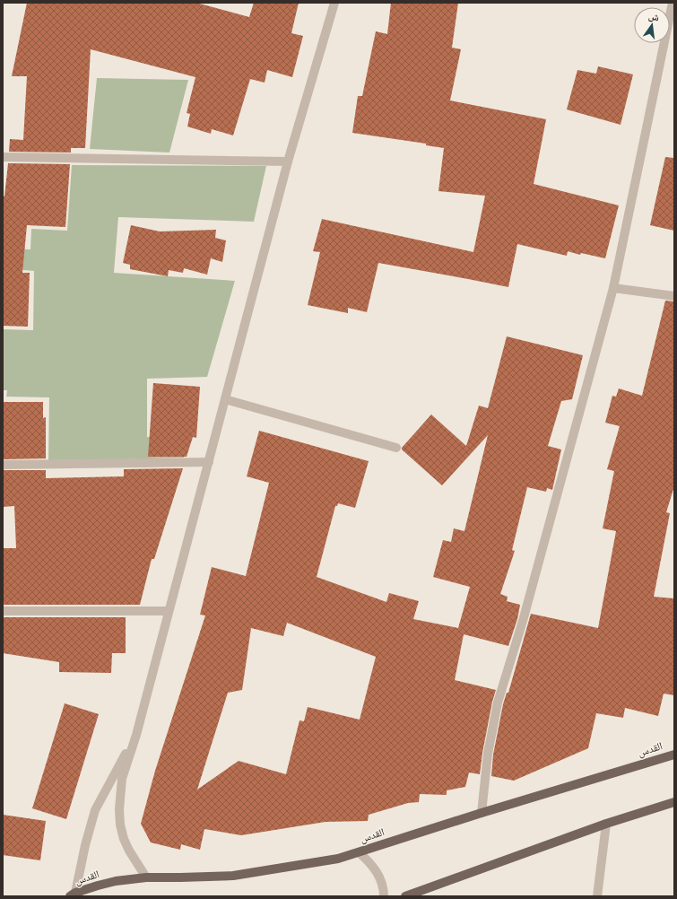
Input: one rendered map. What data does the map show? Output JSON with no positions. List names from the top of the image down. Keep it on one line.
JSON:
{"streets":{"main road":["القدس"]},"north":"top"}
